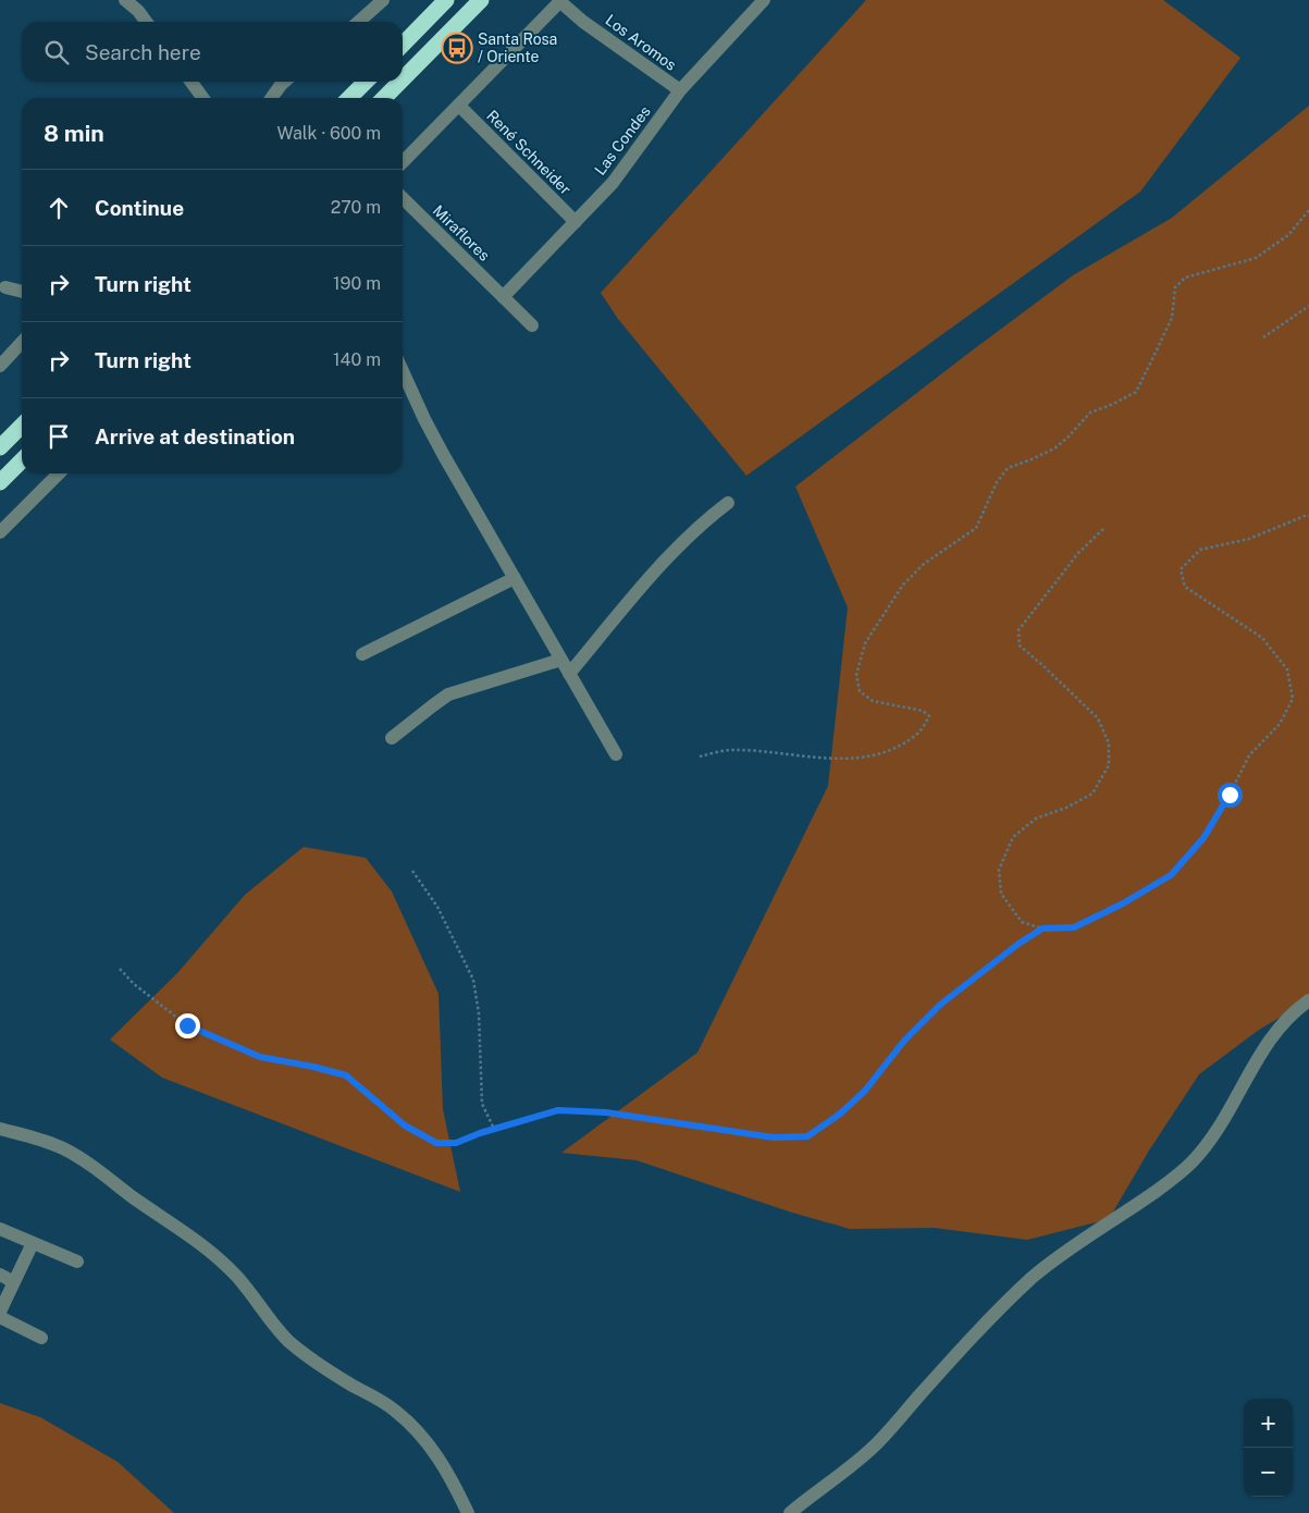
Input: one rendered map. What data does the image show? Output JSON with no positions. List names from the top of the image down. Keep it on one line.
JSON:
{"streets":{"street":["Los Aromos","Las Condes","René Schneider","Miraflores"]},"crossings":[["Los Aromos","Las Condes"],["Las Condes","René Schneider"],["Las Condes","Miraflores"]],"places":{"bus stop":["Santa Rosa / Oriente"]},"page":{"search":"Search here","heading":["8 min","Walk · 600 m"],"list":[["Continue","270 m"],["Turn right","190 m"],["Turn right","140 m"],"Arrive at destination"],"map_buttons":["+","−"]}}
